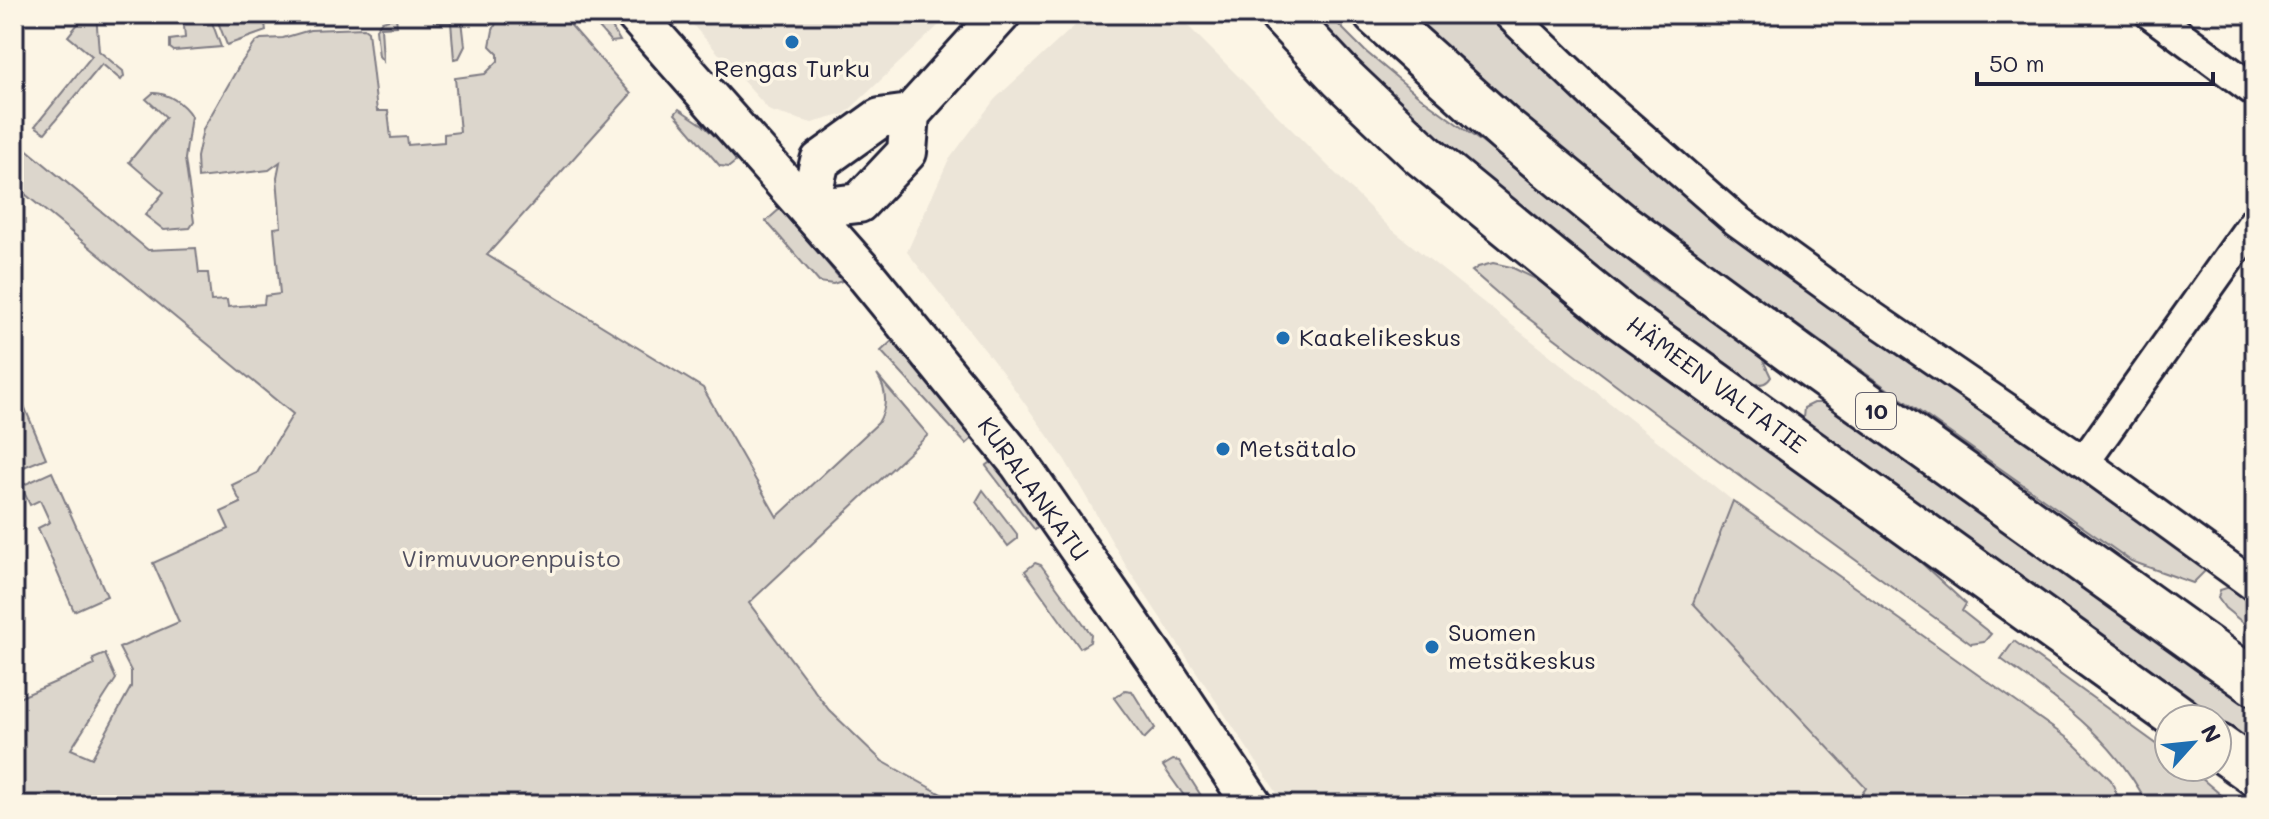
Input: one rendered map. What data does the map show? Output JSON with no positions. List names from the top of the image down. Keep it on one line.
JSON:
{"streets":{"highway":["HÄMEEN VALTATIE","10"],"street":["KURALANKATU"]},"parks":["Virmuvuorenpuisto"],"places":["Rengas Turku","Kaakelikeskus","Metsätalo","Suomen metsäkeskus"],"scale_bar":"50 m","north":"top right"}
